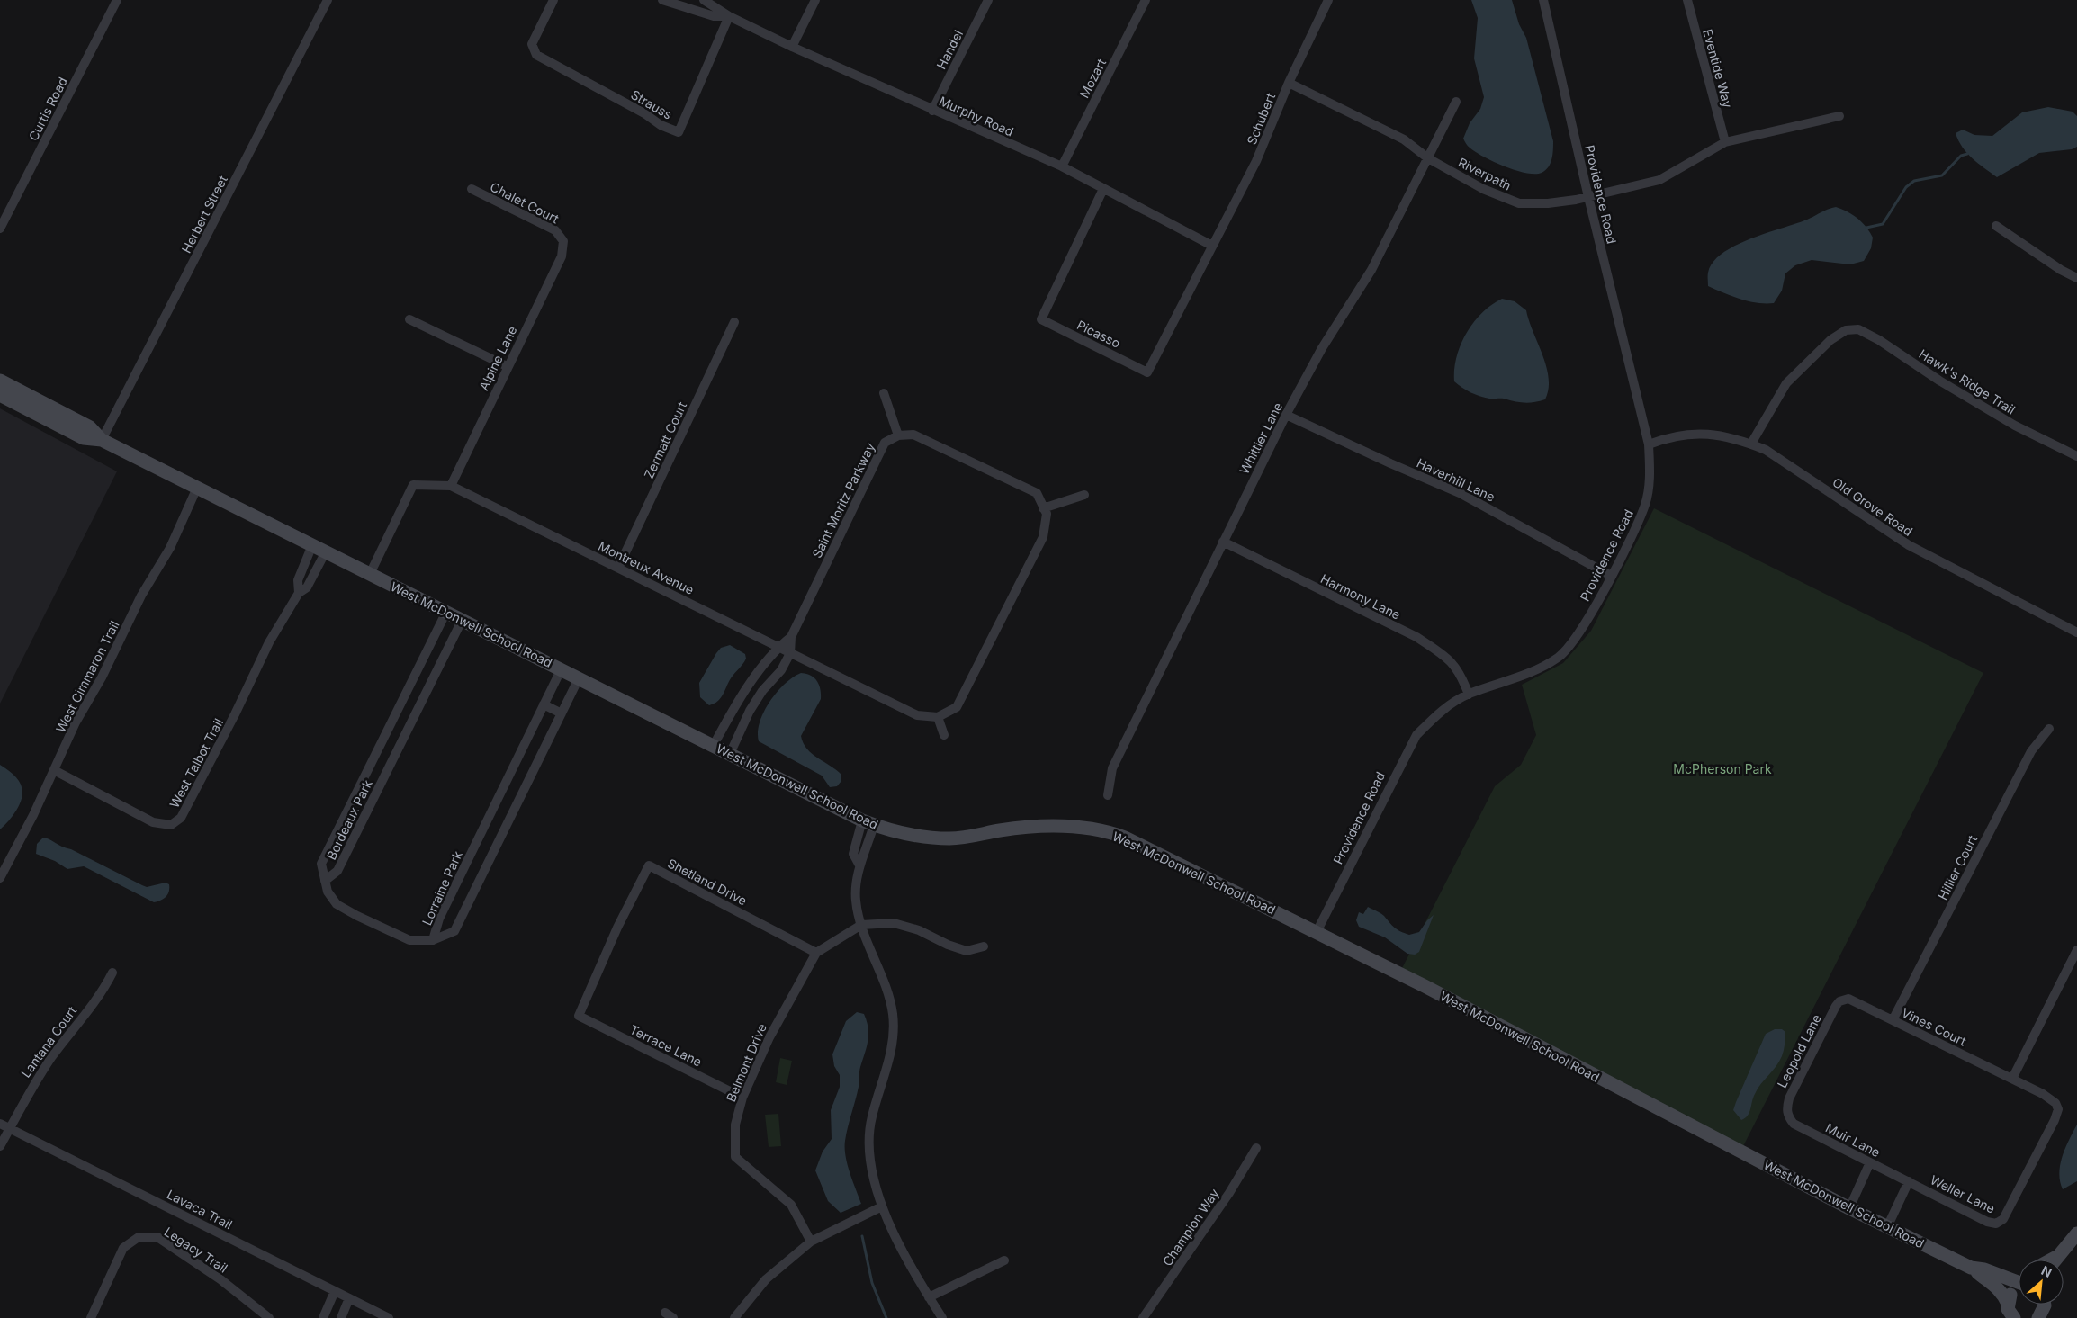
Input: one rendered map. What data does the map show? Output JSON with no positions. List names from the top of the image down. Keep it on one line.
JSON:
{"streets":{"main road":["West McDonwell School Road"],"street":["Handel","Eventide Way","Mozart","Strauss","Curtis Road","Murphy Road","Schubert","Riverpath","Providence Road","Chalet Court","Herbert Street","Picasso","Alpine Lane","Hawk's Ridge Trail","Whittier Lane","Zermatt Court","Haverhill Lane","Saint Moritz Parkway","Old Grove Road","Montreux Avenue","Harmony Lane","West Cimmaron Trail","West Talbot Trail","Bordeaux Park","Hillier Court","Shetland Drive","Lorraine Park","Vines Court","Lantana Court","Terrace Lane","Leopold Lane","Belmont Drive","Muir Lane","Weller Lane","Lavaca Trail","Champion Way","Legacy Trail"]},"crossings":[["Handel","Murphy Road"],["Eventide Way","Riverpath"],["Mozart","Murphy Road"],["Strauss","Murphy Road"],["Murphy Road","Schubert"],["Murphy Road","Picasso"],["Schubert","Riverpath"],["Schubert","Picasso"],["Riverpath","Providence Road"],["Riverpath","Whittier Lane"],["Providence Road","Haverhill Lane"],["Providence Road","Old Grove Road"],["Providence Road","Harmony Lane"],["Providence Road","West McDonwell School Road"],["Chalet Court","Alpine Lane"],["Herbert Street","West McDonwell School Road"],["Alpine Lane","Montreux Avenue"],["Hawk's Ridge Trail","Old Grove Road"],["Whittier Lane","Haverhill Lane"],["Whittier Lane","Harmony Lane"],["Zermatt Court","Montreux Avenue"],["Saint Moritz Parkway","Montreux Avenue"],["Saint Moritz Parkway","West McDonwell School Road"],["Montreux Avenue","West McDonwell School Road"],["West McDonwell School Road","West Cimmaron Trail"],["West McDonwell School Road","West Talbot Trail"],["West McDonwell School Road","Bordeaux Park"],["West McDonwell School Road","Lorraine Park"],["West Cimmaron Trail","West Talbot Trail"],["Hillier Court","Vines Court"],["Shetland Drive","Terrace Lane"],["Shetland Drive","Belmont Drive"],["Vines Court","Leopold Lane"],["Vines Court","Weller Lane"],["Lantana Court","Lavaca Trail"],["Terrace Lane","Belmont Drive"],["Leopold Lane","Muir Lane"],["Muir Lane","Weller Lane"]],"parks":["McPherson Park"],"north":"top right"}
